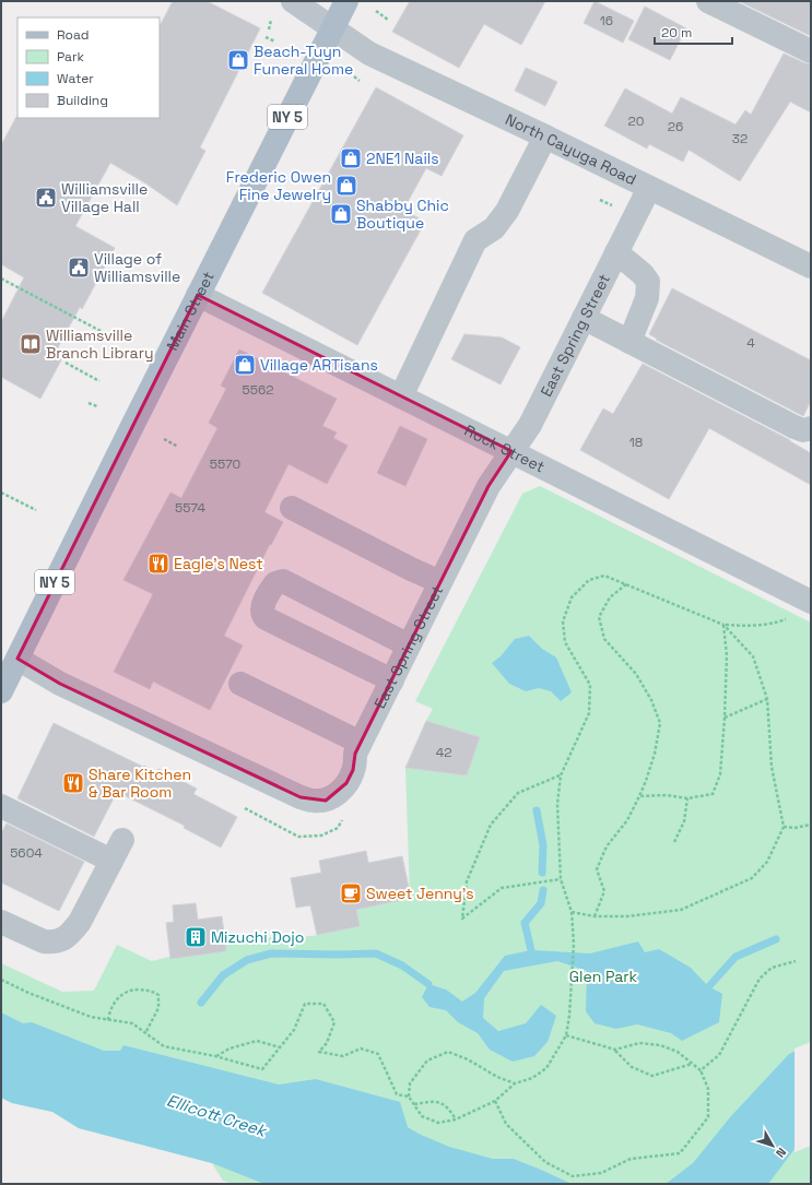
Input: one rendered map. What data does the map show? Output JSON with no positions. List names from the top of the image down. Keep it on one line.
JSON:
{"streets":{"main road":["NY 5","Main Street"],"street":["North Cayuga Road","East Spring Street","Rock Street"]},"crossings":[["North Cayuga Road","Main Street"],["North Cayuga Road","East Spring Street"],["Main Street","East Spring Street"],["Main Street","Rock Street"],["East Spring Street","Rock Street"]],"water":["Ellicott Creek"],"parks":["Glen Park"],"places":{"shop":["Beach-Tuyn Funeral Home","2NE1 Nails","Frederic Owen Fine Jewelry","Shabby Chic Boutique","Village ARTisans"],"public building":["Williamsville Village Hall","Village of Williamsville"],"library":["Williamsville Branch Library"],"restaurant":["Eagle's Nest","Share Kitchen & Bar Room"],"cafe":["Sweet Jenny's"],"building":["Mizuchi Dojo"]},"house_numbers":["16","20","26","32","4","5562","18","5570","5574","42","5604"],"legend":["Road","Park","Water","Building"],"scale_bar":"20 m","north":"bottom right"}
